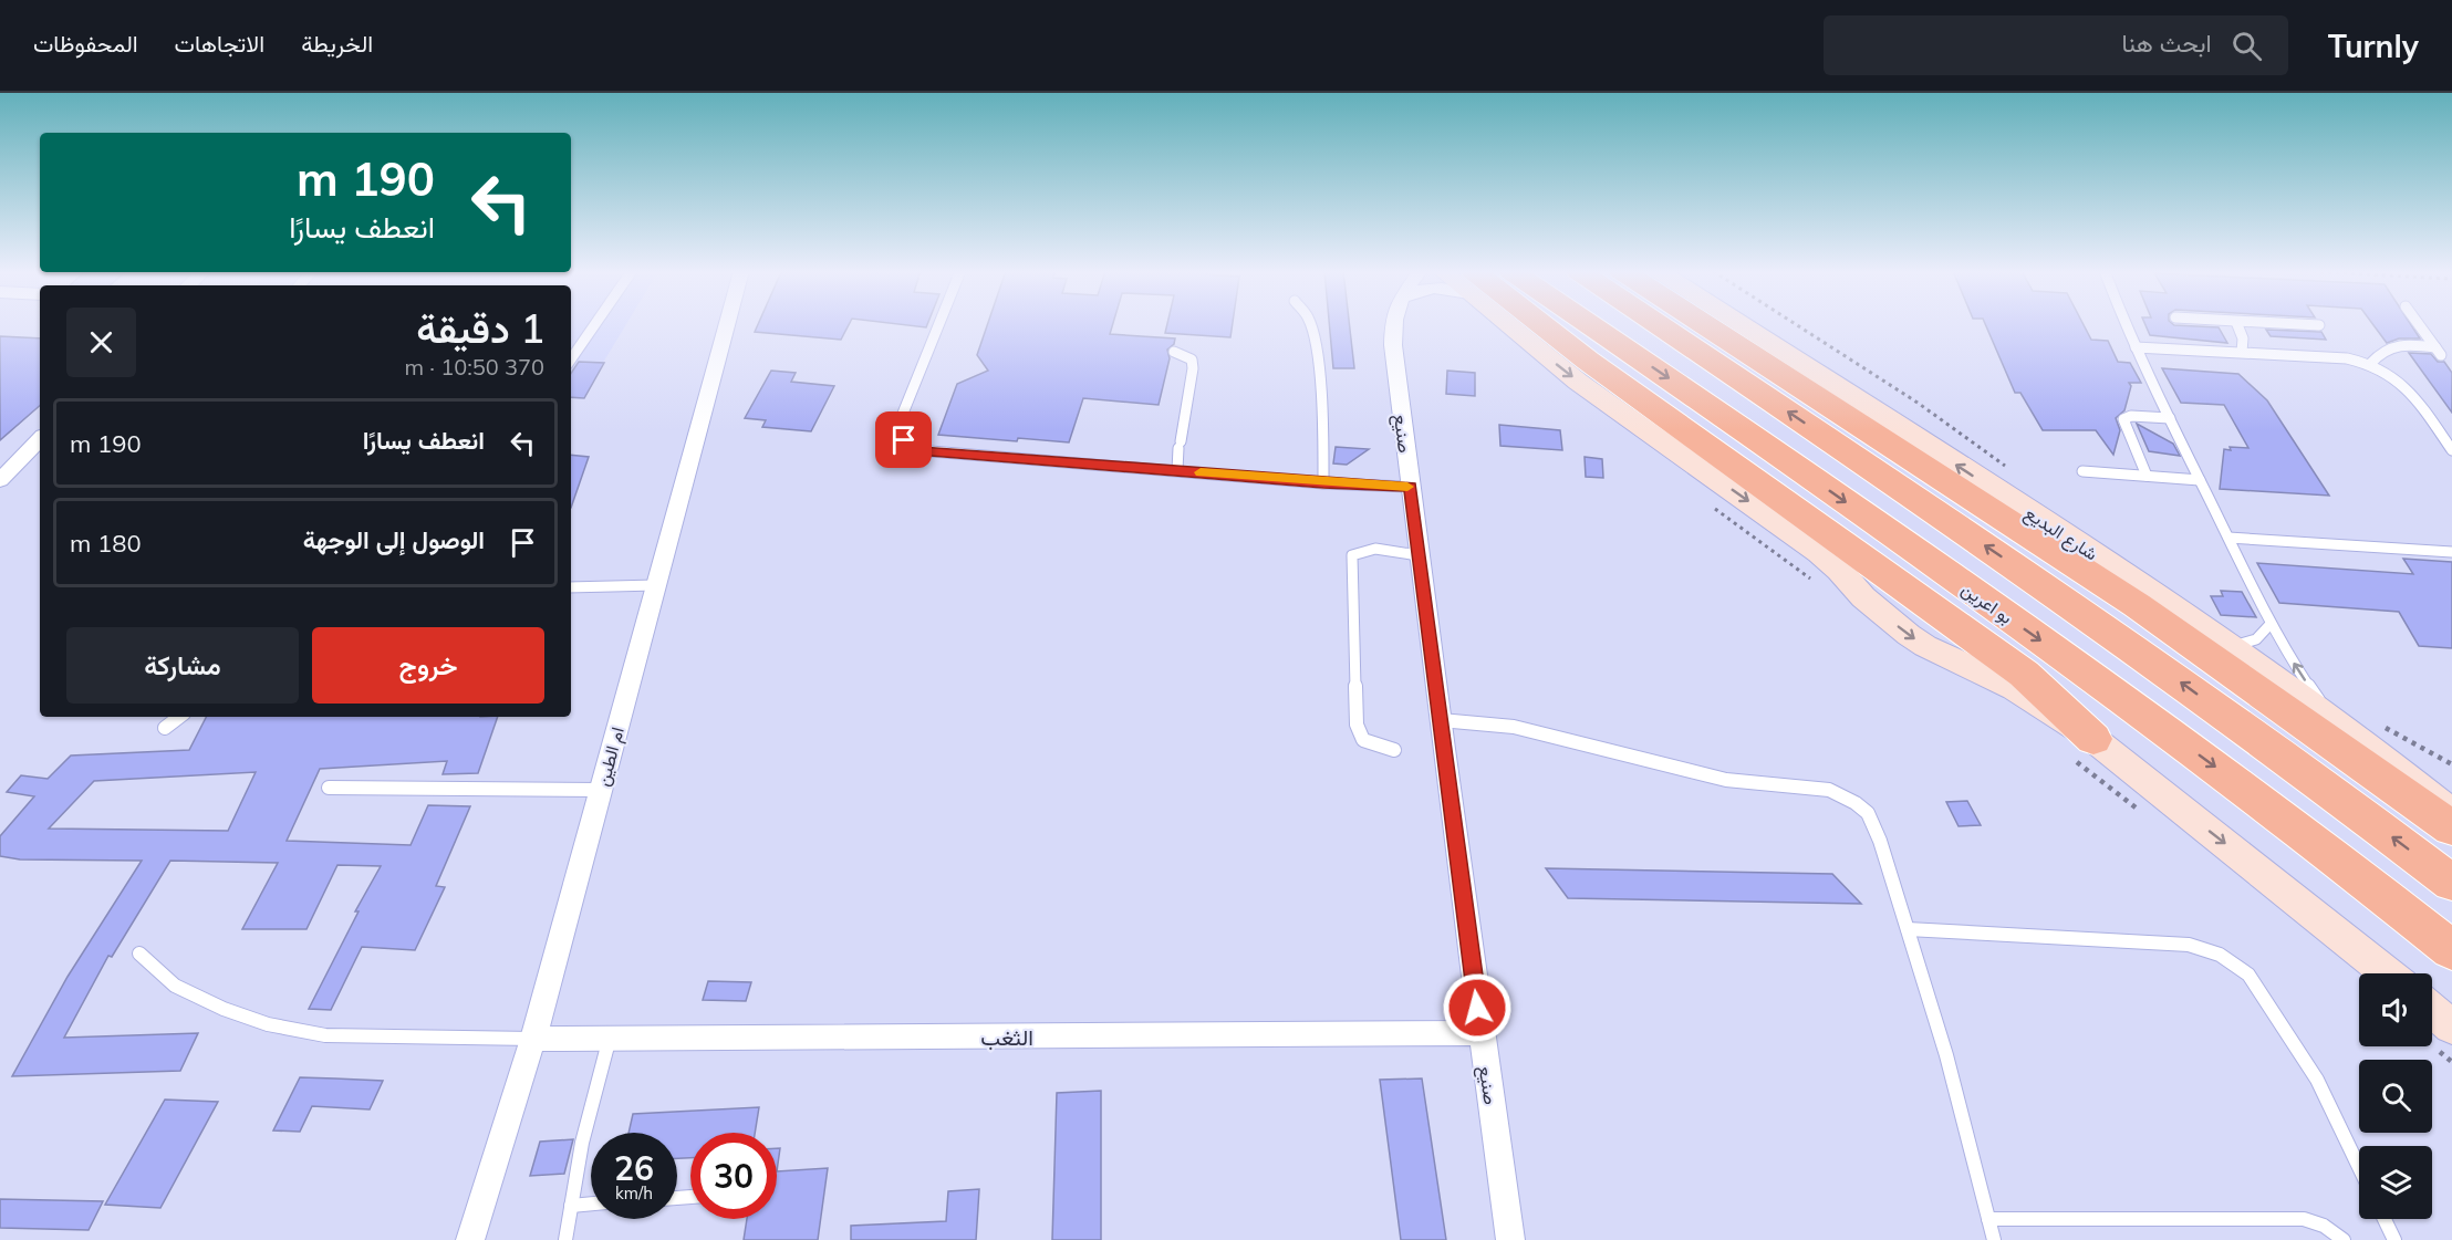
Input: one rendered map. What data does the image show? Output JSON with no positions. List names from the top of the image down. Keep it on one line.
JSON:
{"streets":{"highway":["بو اعرين"],"main road":["شارع البديع"],"street":["صنيع","ام الطين","الثغب"]},"crossings":[["صنيع","الثغب"],["ام الطين","الثغب"]],"one_way":["شارع البديع"],"page":{"header":"Turnly","search":"ابحث هنا","nav":["الخريطة","الاتجاهات","المحفوظات"],"turn":["190 m","انعطف يسارًا"],"heading":["1 دقيقة","370 m · 10:50"],"list":[{"name":"انعطف يسارًا","value":"190 m"},{"name":"الوصول إلى الوجهة","value":"180 m"}],"buttons":["خروج","مشاركة"],"speed":"26 km/h","limit":"30"}}
